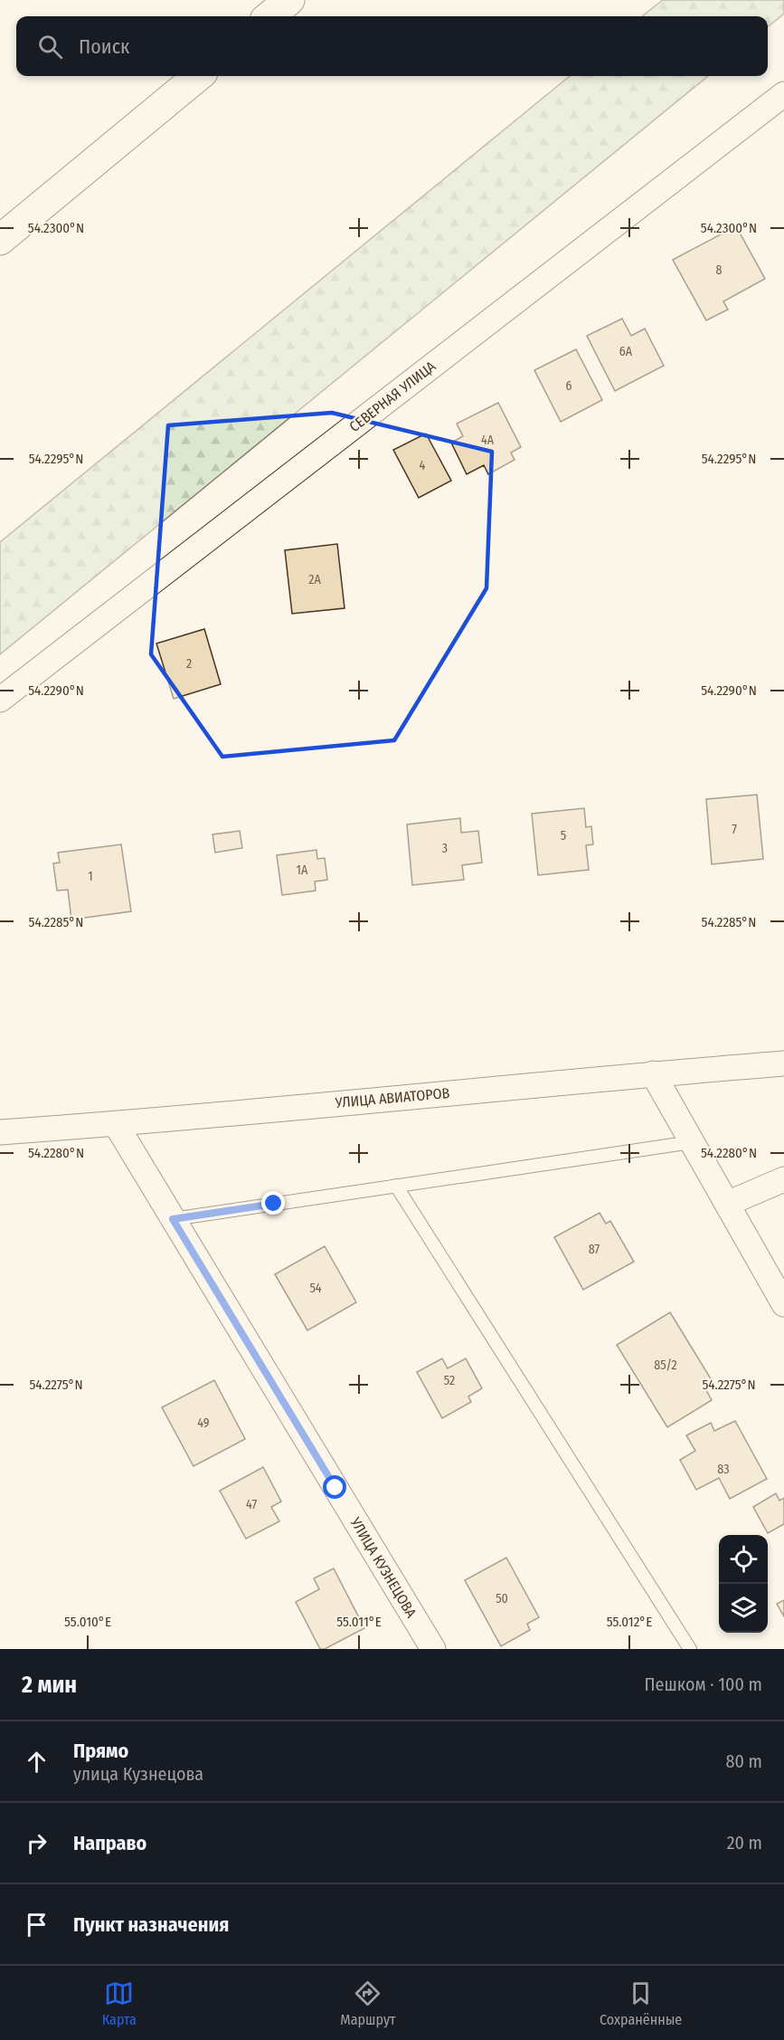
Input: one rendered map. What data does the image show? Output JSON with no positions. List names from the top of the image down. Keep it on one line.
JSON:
{"streets":{"street":["СЕВЕРНАЯ УЛИЦА","УЛИЦА АВИАТОРОВ","УЛИЦА КУЗНЕЦОВА"]},"crossings":[["УЛИЦА АВИАТОРОВ","УЛИЦА КУЗНЕЦОВА"]],"house_numbers":["8","6А","6","4А","4","2А","2","7","5","3","1А","1","87","54","85/2","52","49","83","47","50"],"page":{"search":"Поиск","heading":["2 мин","Пешком · 100 m"],"list":[["Прямо","улица Кузнецова","80 m"],["Направо","20 m"],"Пункт назначения"],"nav":["Карта","Маршрут","Сохранённые"]},"coordinates":["54.2300°N","54.2295°N","54.2290°N","54.2285°N","54.2280°N","54.2275°N","55.010°E","55.011°E","55.012°E"]}
